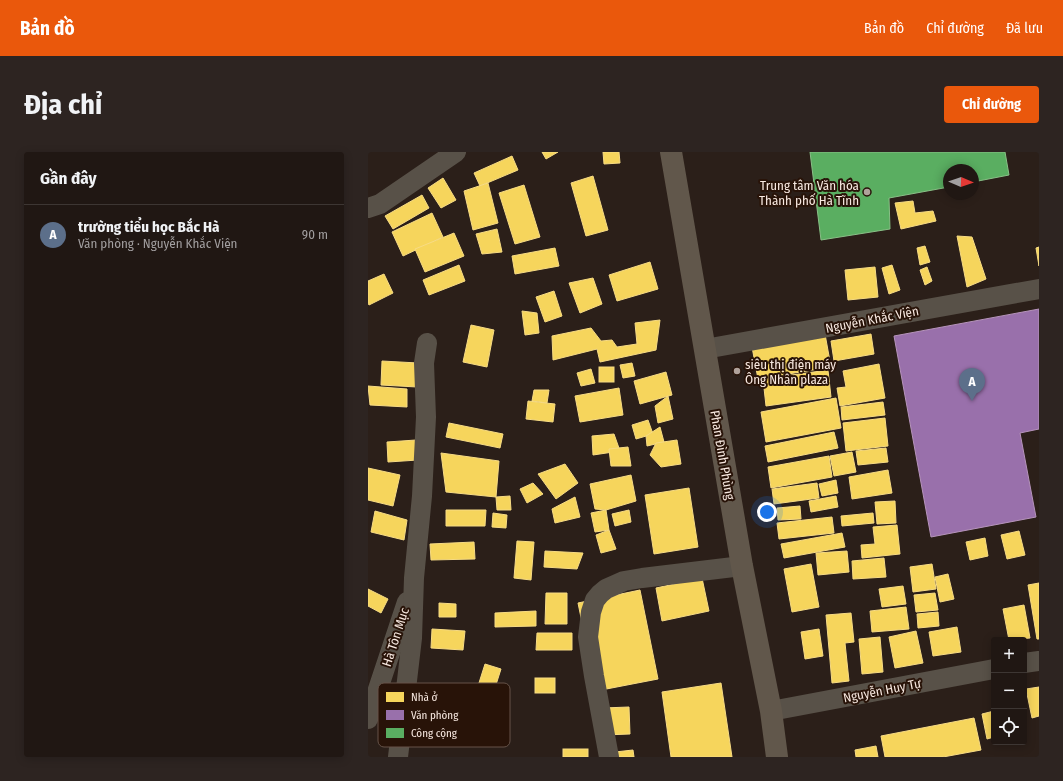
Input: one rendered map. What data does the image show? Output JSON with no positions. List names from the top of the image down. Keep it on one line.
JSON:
{"streets":{"main road":["Phan Đình Phùng"],"street":["Nguyễn Khắc Viện","Hà Tôn Mục","Nguyễn Huy Tự"]},"crossings":[["Nguyễn Khắc Viện","Phan Đình Phùng"],["Phan Đình Phùng","Nguyễn Huy Tự"]],"places":["Trung tâm Văn hóa Thành phố Hà Tĩnh","siêu thị điện máy Ông Nhân plaza"],"legend":["Nhà ở","Văn phòng","Công cộng"],"north":"right","page":{"header":"Bản đồ","nav":["Bản đồ","Chỉ đường","Đã lưu"],"buttons":"Chỉ đường","title":"Địa chỉ","heading":"Gần đây","list":[{"mark":"A","name":"trường tiểu học Bắc Hà","note":"Văn phòng · Nguyễn Khắc Viện","value":"90 m"}],"pins":"A","map_buttons":["+","−"]}}
